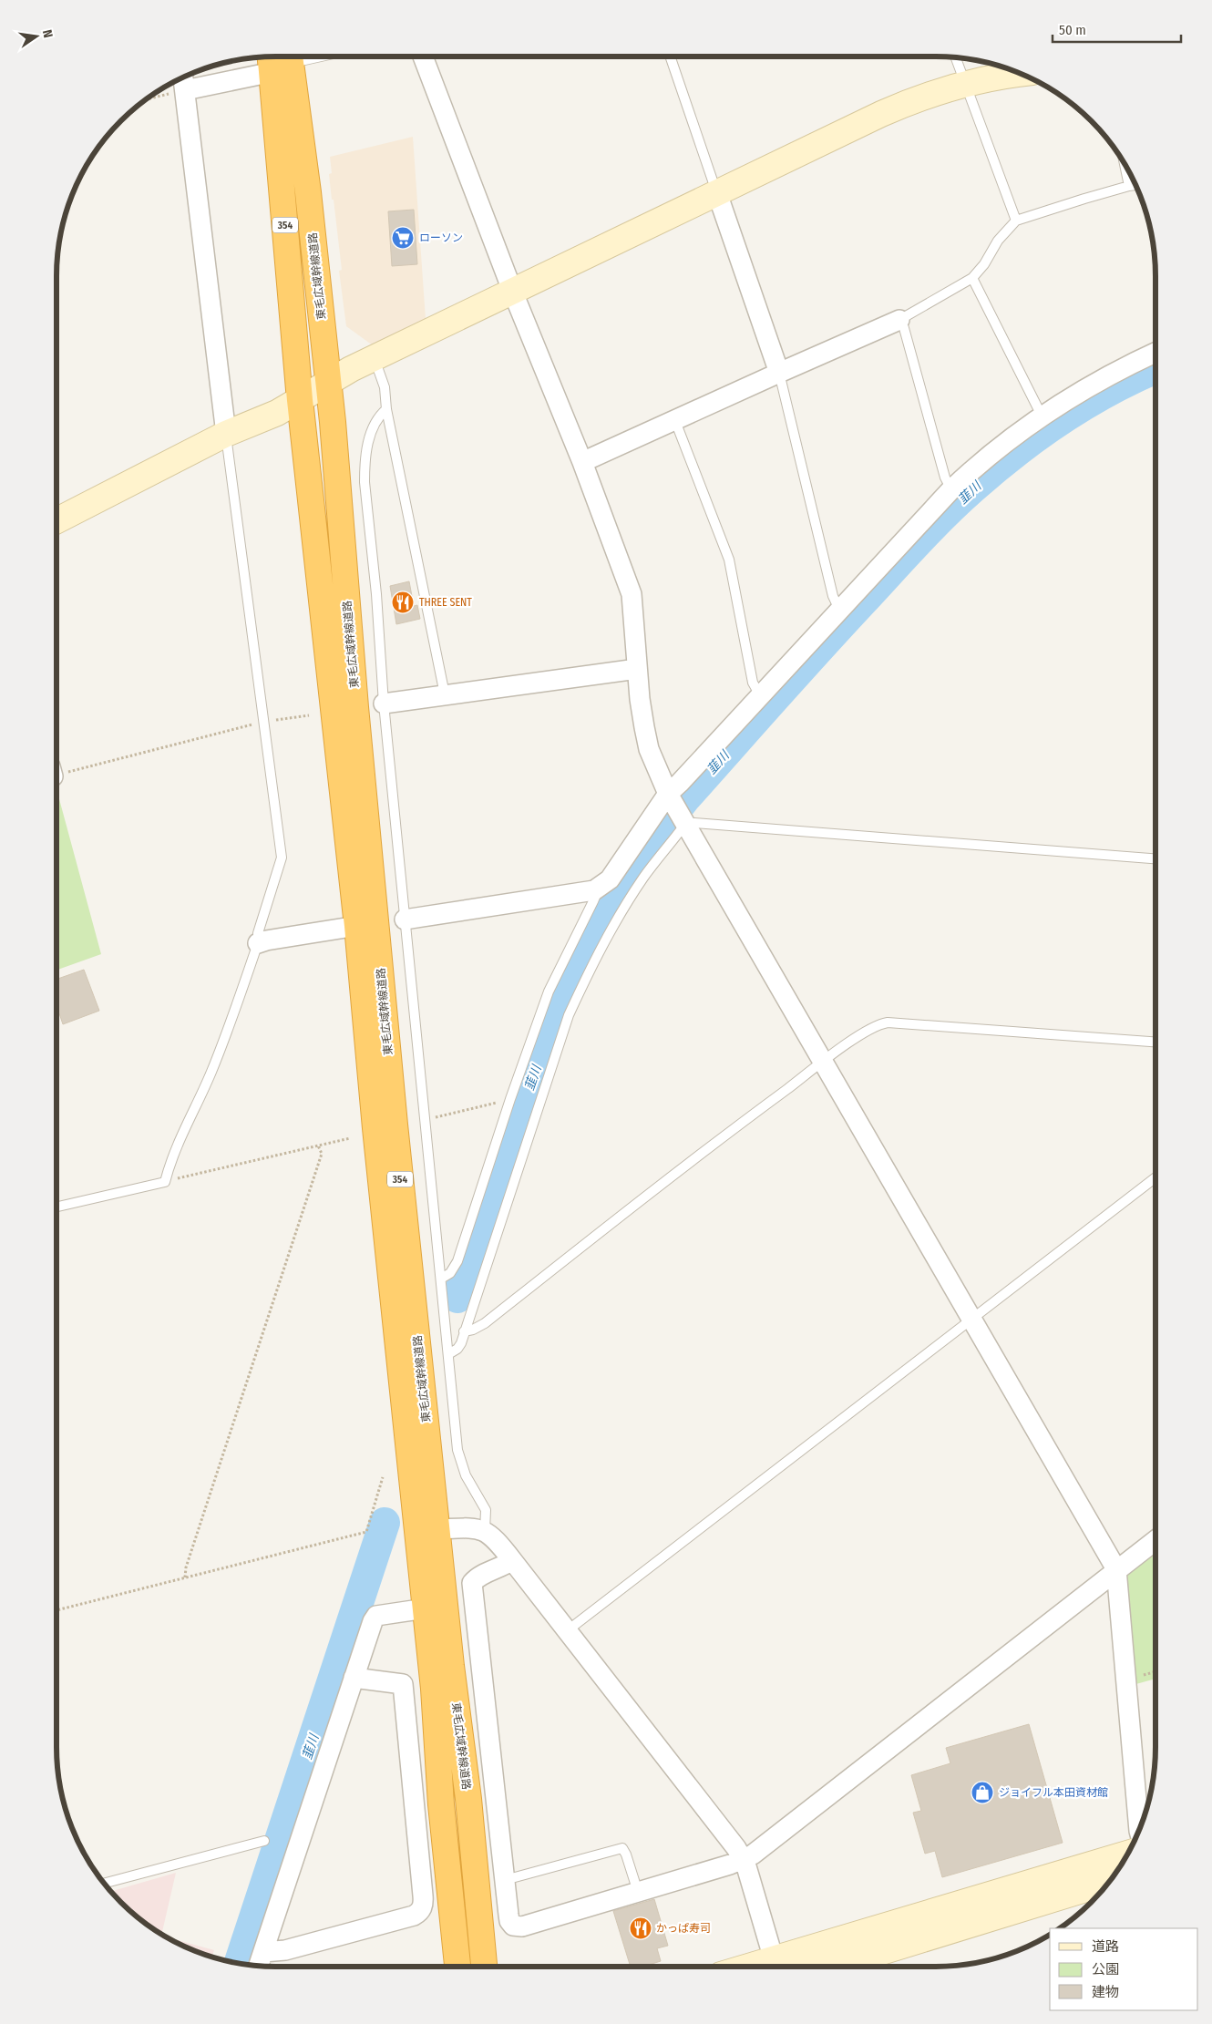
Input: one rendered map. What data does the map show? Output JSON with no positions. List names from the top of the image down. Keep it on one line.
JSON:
{"streets":{"highway":["354","東毛広域幹線道路"]},"water":["韮川"],"places":{"supermarket":["ローソン"],"restaurant":["THREE SENT","かっぱ寿司"],"shop":["ジョイフル本田資材館"]},"legend":["道路","公園","建物"],"scale_bar":"50 m","north":"right"}
